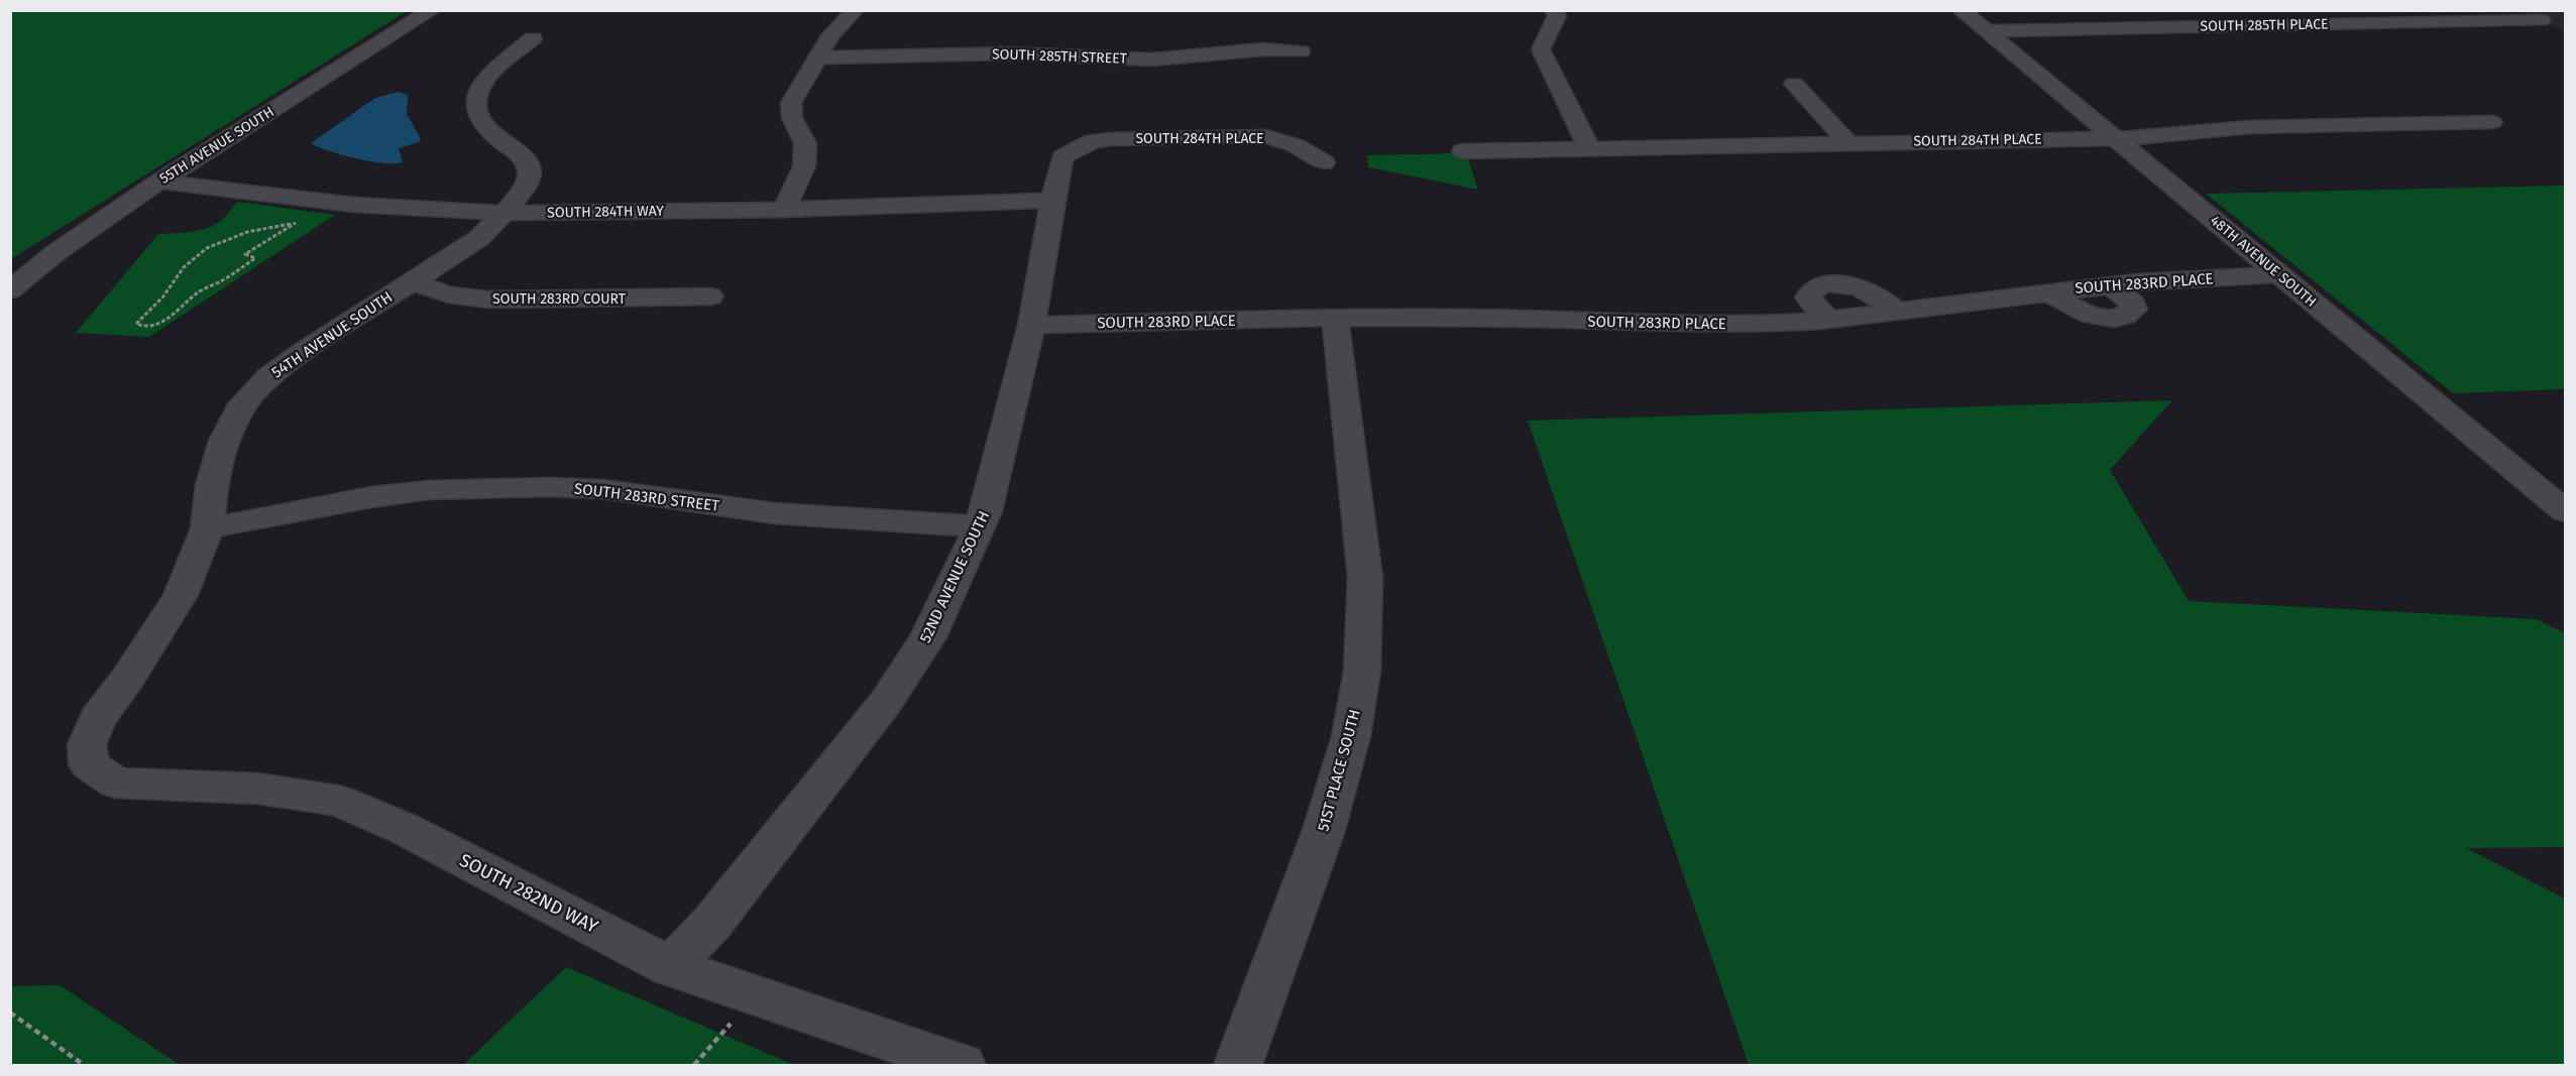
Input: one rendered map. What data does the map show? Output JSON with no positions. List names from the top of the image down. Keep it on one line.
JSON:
{"streets":{"street":["SOUTH 285TH PLACE","SOUTH 285TH STREET","SOUTH 284TH PLACE","55TH AVENUE SOUTH","SOUTH 284TH WAY","48TH AVENUE SOUTH","SOUTH 283RD PLACE","SOUTH 283RD COURT","54TH AVENUE SOUTH","SOUTH 283RD STREET","52ND AVENUE SOUTH","51ST PLACE SOUTH","SOUTH 282ND WAY"]},"crossings":[["SOUTH 285TH PLACE","48TH AVENUE SOUTH"],["SOUTH 284TH PLACE","48TH AVENUE SOUTH"],["SOUTH 284TH PLACE","52ND AVENUE SOUTH"],["55TH AVENUE SOUTH","SOUTH 284TH WAY"],["SOUTH 284TH WAY","54TH AVENUE SOUTH"],["SOUTH 284TH WAY","52ND AVENUE SOUTH"],["48TH AVENUE SOUTH","SOUTH 283RD PLACE"],["SOUTH 283RD PLACE","52ND AVENUE SOUTH"],["SOUTH 283RD PLACE","51ST PLACE SOUTH"],["SOUTH 283RD COURT","54TH AVENUE SOUTH"],["54TH AVENUE SOUTH","SOUTH 283RD STREET"],["54TH AVENUE SOUTH","SOUTH 282ND WAY"],["SOUTH 283RD STREET","52ND AVENUE SOUTH"],["52ND AVENUE SOUTH","SOUTH 282ND WAY"]]}
